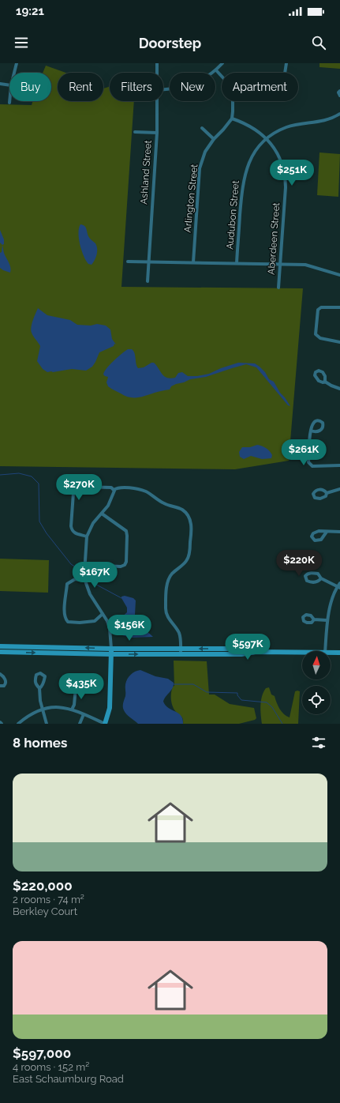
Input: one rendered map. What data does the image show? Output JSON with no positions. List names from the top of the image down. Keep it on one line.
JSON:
{"streets":{"street":["Ashland Street","Arlington Street","Audubon Street","Aberdeen Street"]},"crossings":[["Arlington Street","Aberdeen Street"],["Audubon Street","Aberdeen Street"]],"north":"top","page":{"status":"19:21","header":"Doorstep","chip":["Buy","Rent","Filters","New","Apartment"],"price":["$251K","$261K","$270K","$220K","$167K","$156K","$597K","$435K"],"heading":"8 homes","list":[{"name":"$220,000","note":"2 rooms · 74 m² · Berkley Court"},{"name":"$597,000","note":"4 rooms · 152 m² · East Schaumburg Road"}]}}
